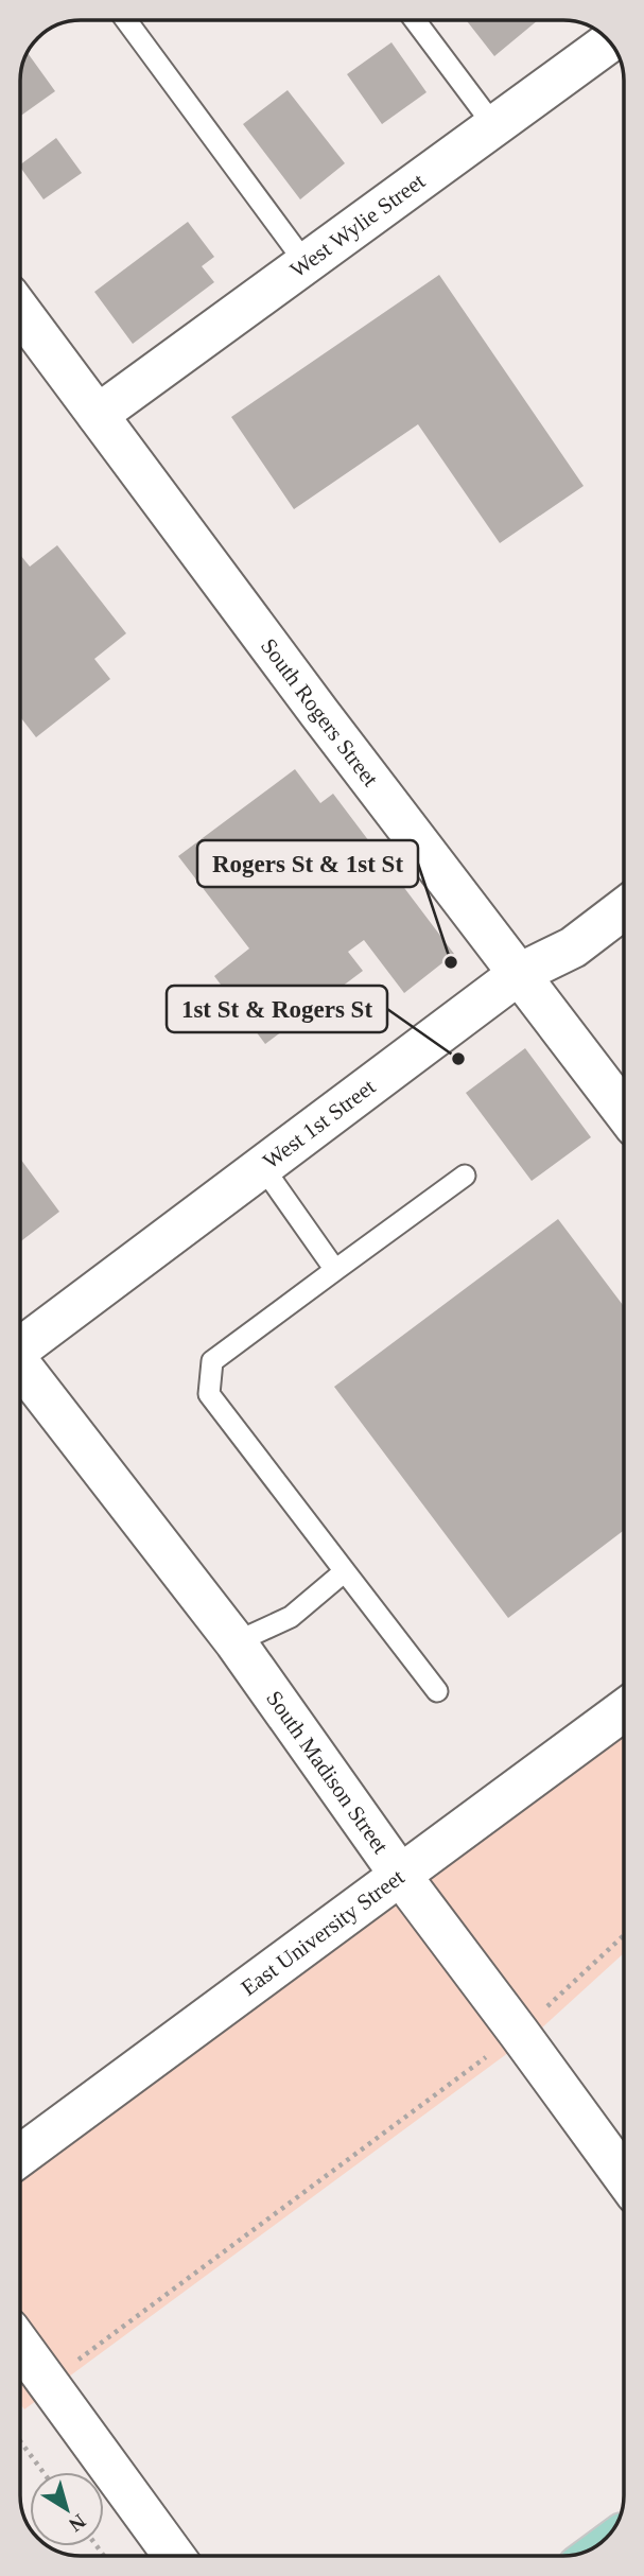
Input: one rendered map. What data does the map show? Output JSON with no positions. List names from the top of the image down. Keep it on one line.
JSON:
{"streets":{"street":["West Wylie Street","South Rogers Street","West 1st Street","South Madison Street","East University Street"]},"crossings":[["West Wylie Street","South Rogers Street"],["South Rogers Street","West 1st Street"],["South Madison Street","East University Street"]],"places":["Rogers St & 1st St","1st St & Rogers St"],"north":"bottom right"}
